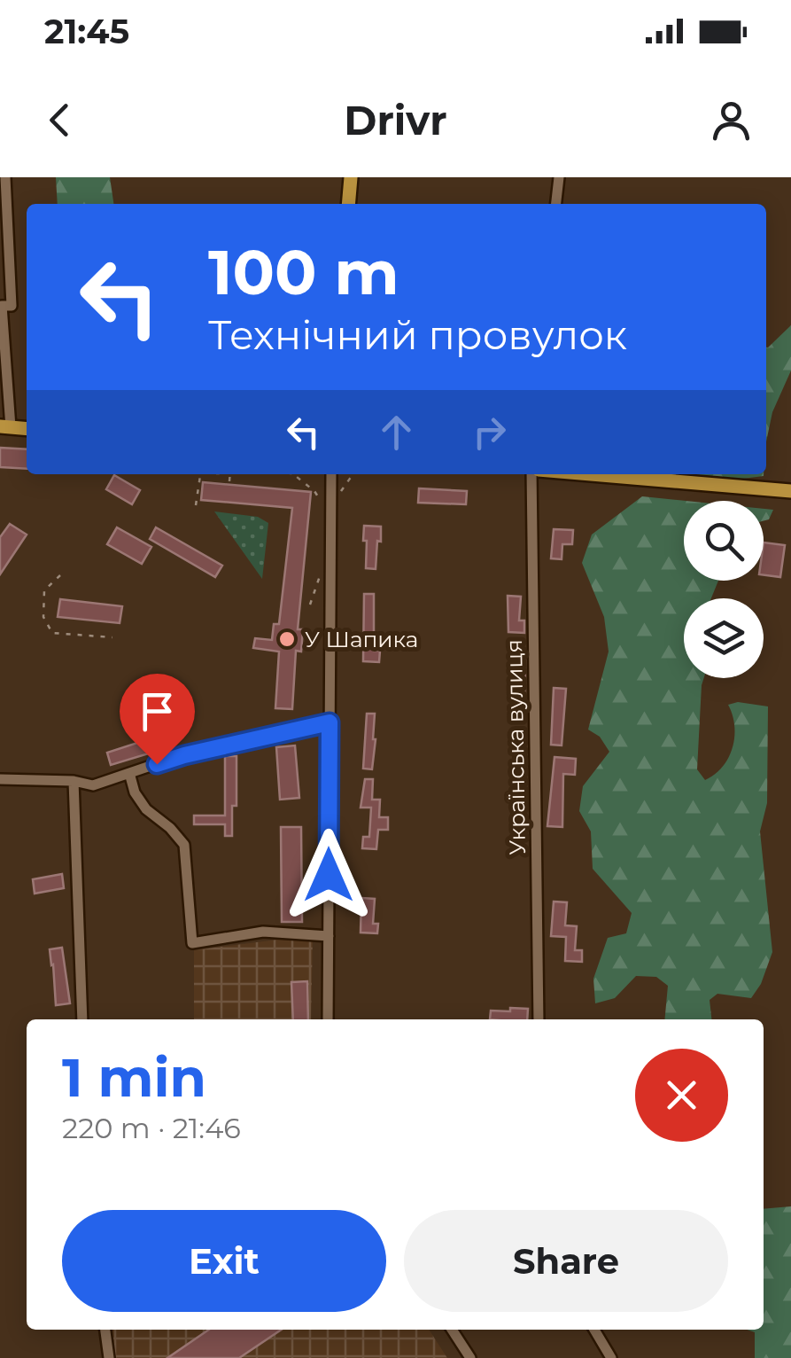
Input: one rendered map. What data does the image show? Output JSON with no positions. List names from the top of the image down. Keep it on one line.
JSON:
{"streets":{"street":["Українська вулиця"]},"places":["У Шапика"],"page":{"status":"21:45","header":"Drivr","turn":["100 m","Технічний провулок"],"heading":["1 min","220 m · 21:46"],"buttons":["Exit","Share"]}}
